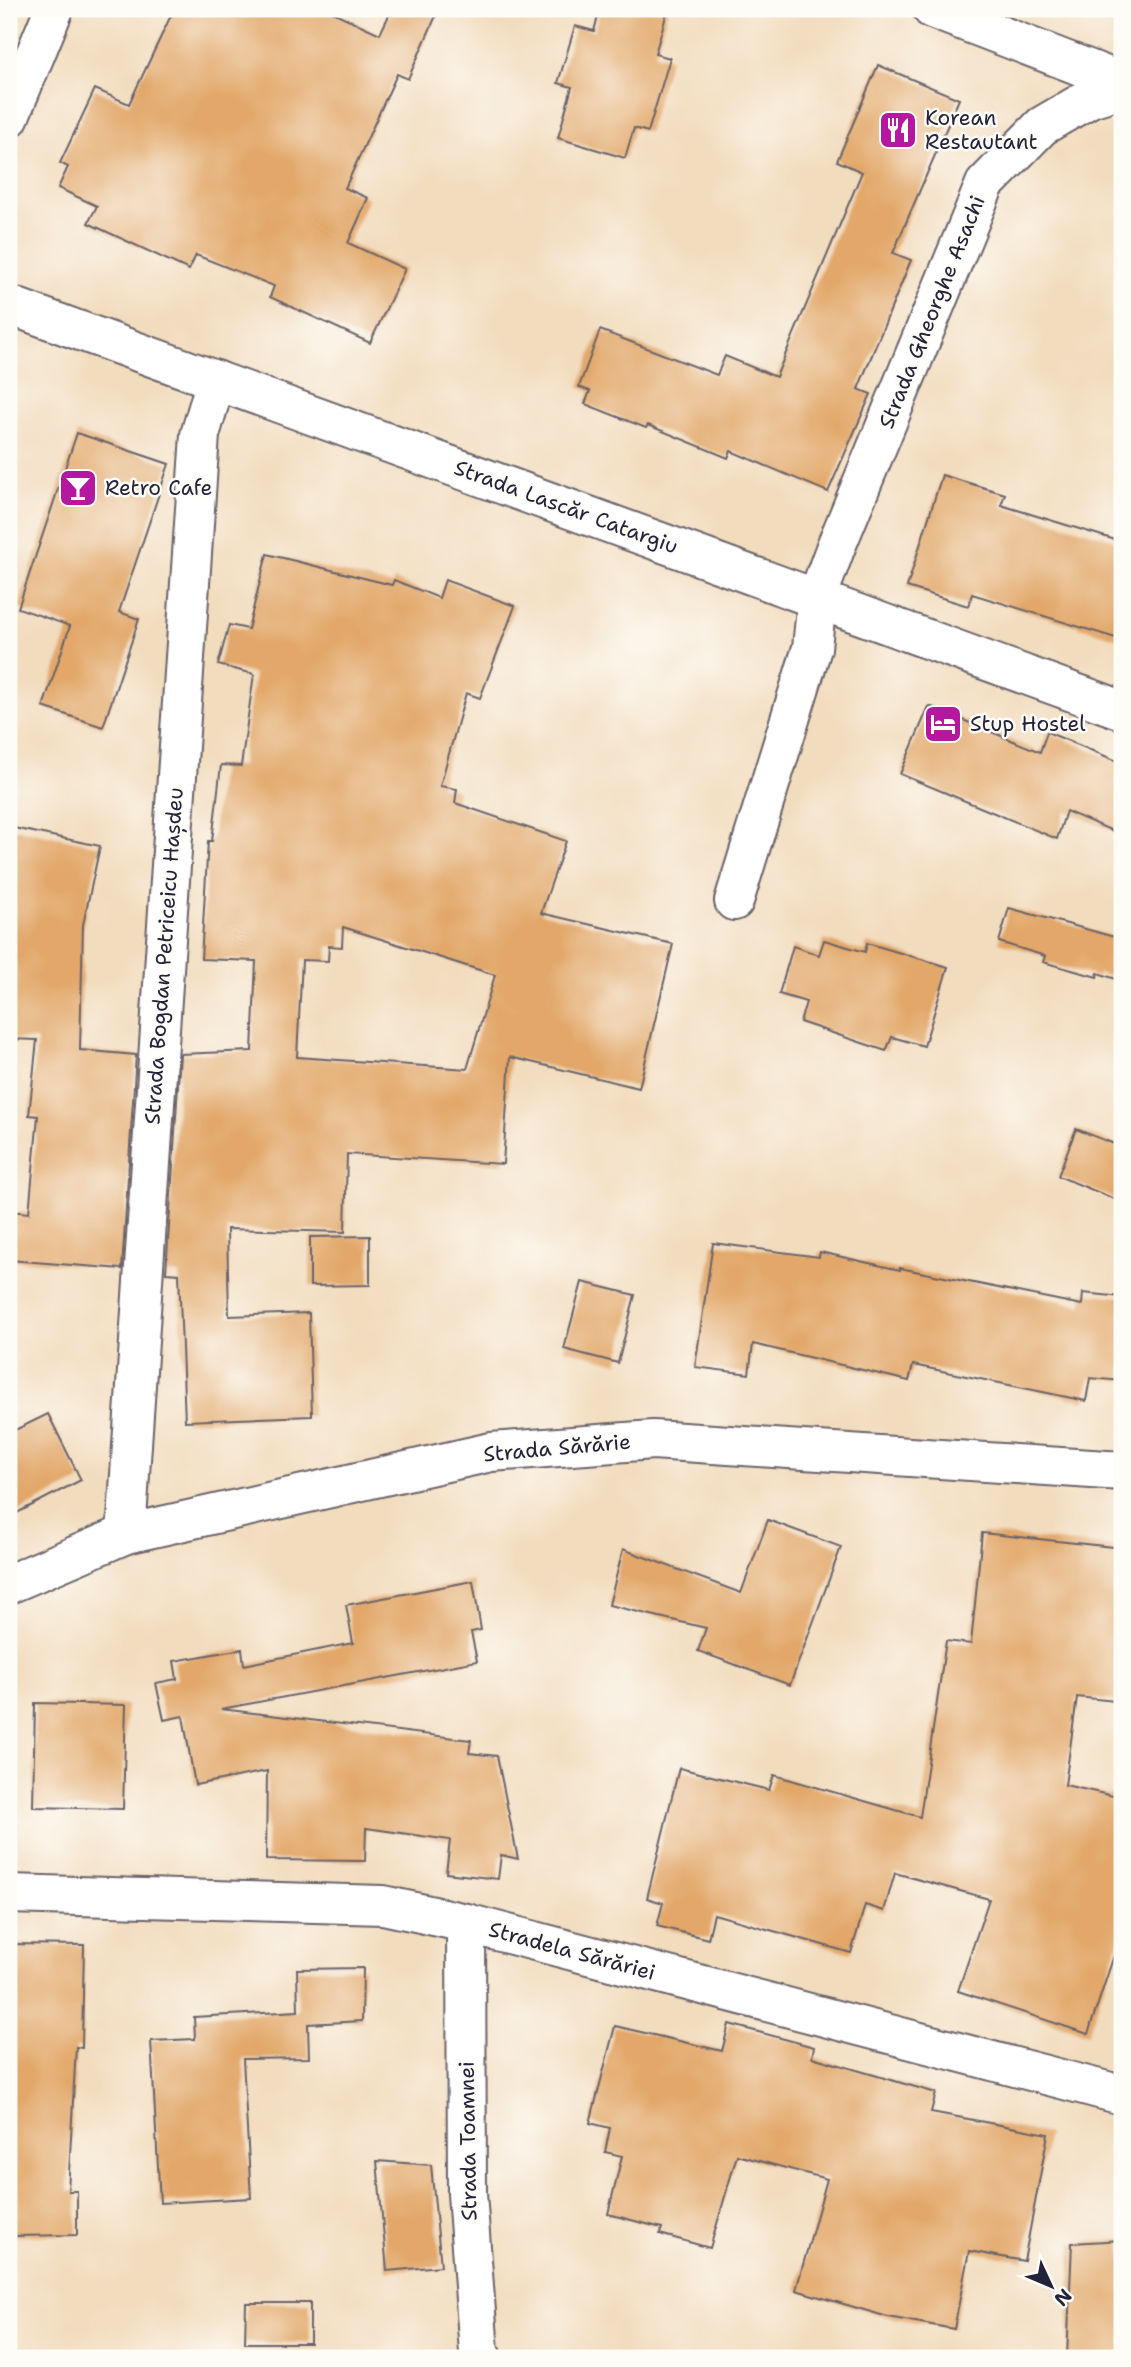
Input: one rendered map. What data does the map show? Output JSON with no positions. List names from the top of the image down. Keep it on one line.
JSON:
{"streets":{"street":["Strada Gheorghe Asachi","Strada Lascăr Catargiu","Strada Bogdan Petriceicu Hașdeu","Strada Sărărie","Stradela Sărăriei","Strada Toamnei"]},"crossings":[["Strada Gheorghe Asachi","Strada Lascăr Catargiu"],["Strada Lascăr Catargiu","Strada Bogdan Petriceicu Hașdeu"],["Strada Bogdan Petriceicu Hașdeu","Strada Sărărie"],["Stradela Sărăriei","Strada Toamnei"]],"places":{"restaurant":["Korean Restautant"],"bar":["Retro Cafe"],"hotel":["Stup Hostel"]},"north":"bottom right"}
